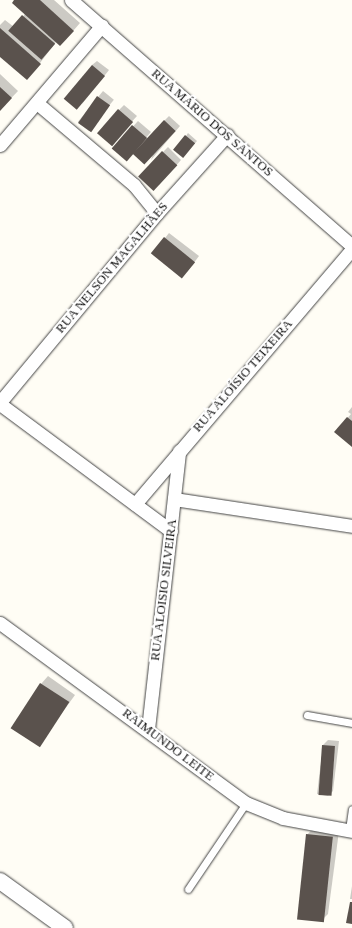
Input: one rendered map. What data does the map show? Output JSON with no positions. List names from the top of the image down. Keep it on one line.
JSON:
{"streets":{"street":["RUA MÁRIO DOS SANTOS","RUA NELSON MAGALHÃES","RUA ALOÍSIO TEIXEIRA","RUA ALOISIO SILVEIRA","RAIMUNDO LEITE"]},"crossings":[["RUA MÁRIO DOS SANTOS","RUA NELSON MAGALHÃES"],["RUA MÁRIO DOS SANTOS","RUA ALOÍSIO TEIXEIRA"],["RUA ALOÍSIO TEIXEIRA","RUA ALOISIO SILVEIRA"],["RUA ALOISIO SILVEIRA","RAIMUNDO LEITE"]]}
